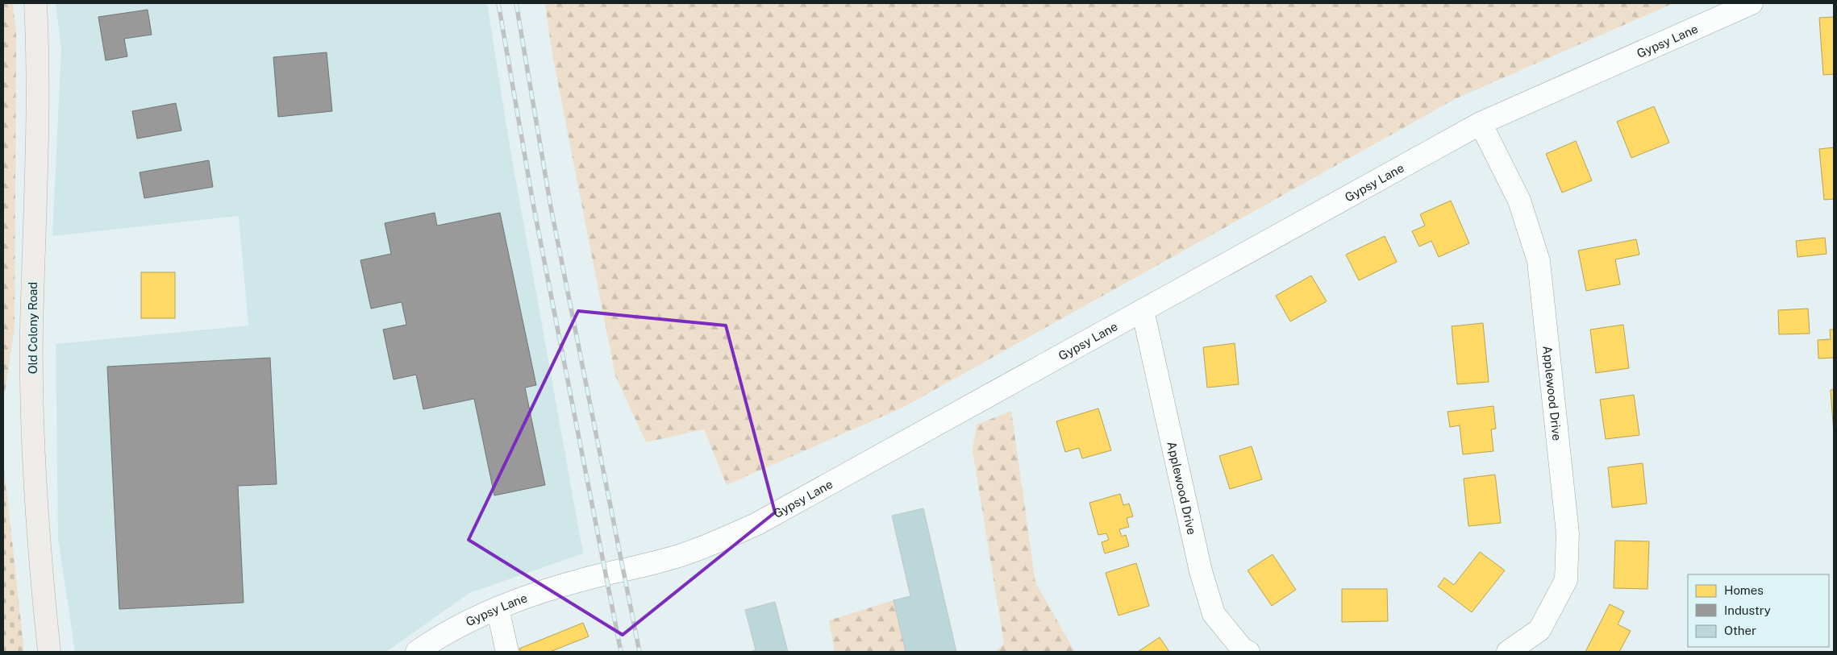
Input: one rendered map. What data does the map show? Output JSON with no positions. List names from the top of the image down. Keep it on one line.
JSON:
{"streets":{"main road":["Old Colony Road"],"street":["Gypsy Lane","Applewood Drive"]},"crossings":[["Gypsy Lane","Applewood Drive"]],"legend":["Homes","Industry","Other"]}
